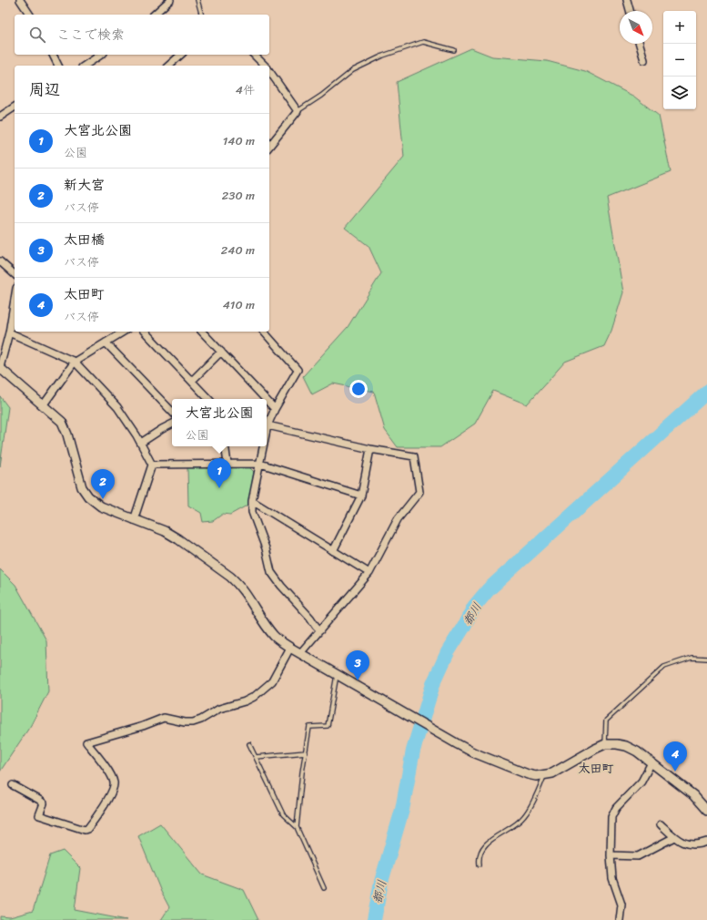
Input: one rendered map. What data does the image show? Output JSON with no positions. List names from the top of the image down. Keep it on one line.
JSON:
{"districts":["太田町"],"water":["都川"],"north":"bottom right","page":{"map_buttons":["+","−"],"search":"ここで検索","heading":["周辺","4件"],"list":[{"mark":"1","name":"大宮北公園","note":"公園","value":"140 m"},{"mark":"2","name":"新大宮","note":"バス停","value":"230 m"},{"mark":"3","name":"太田橋","note":"バス停","value":"240 m"},{"mark":"4","name":"太田町","note":"バス停","value":"410 m"}],"popup":["大宮北公園","公園"],"pins":["1","2","3","4"]}}
